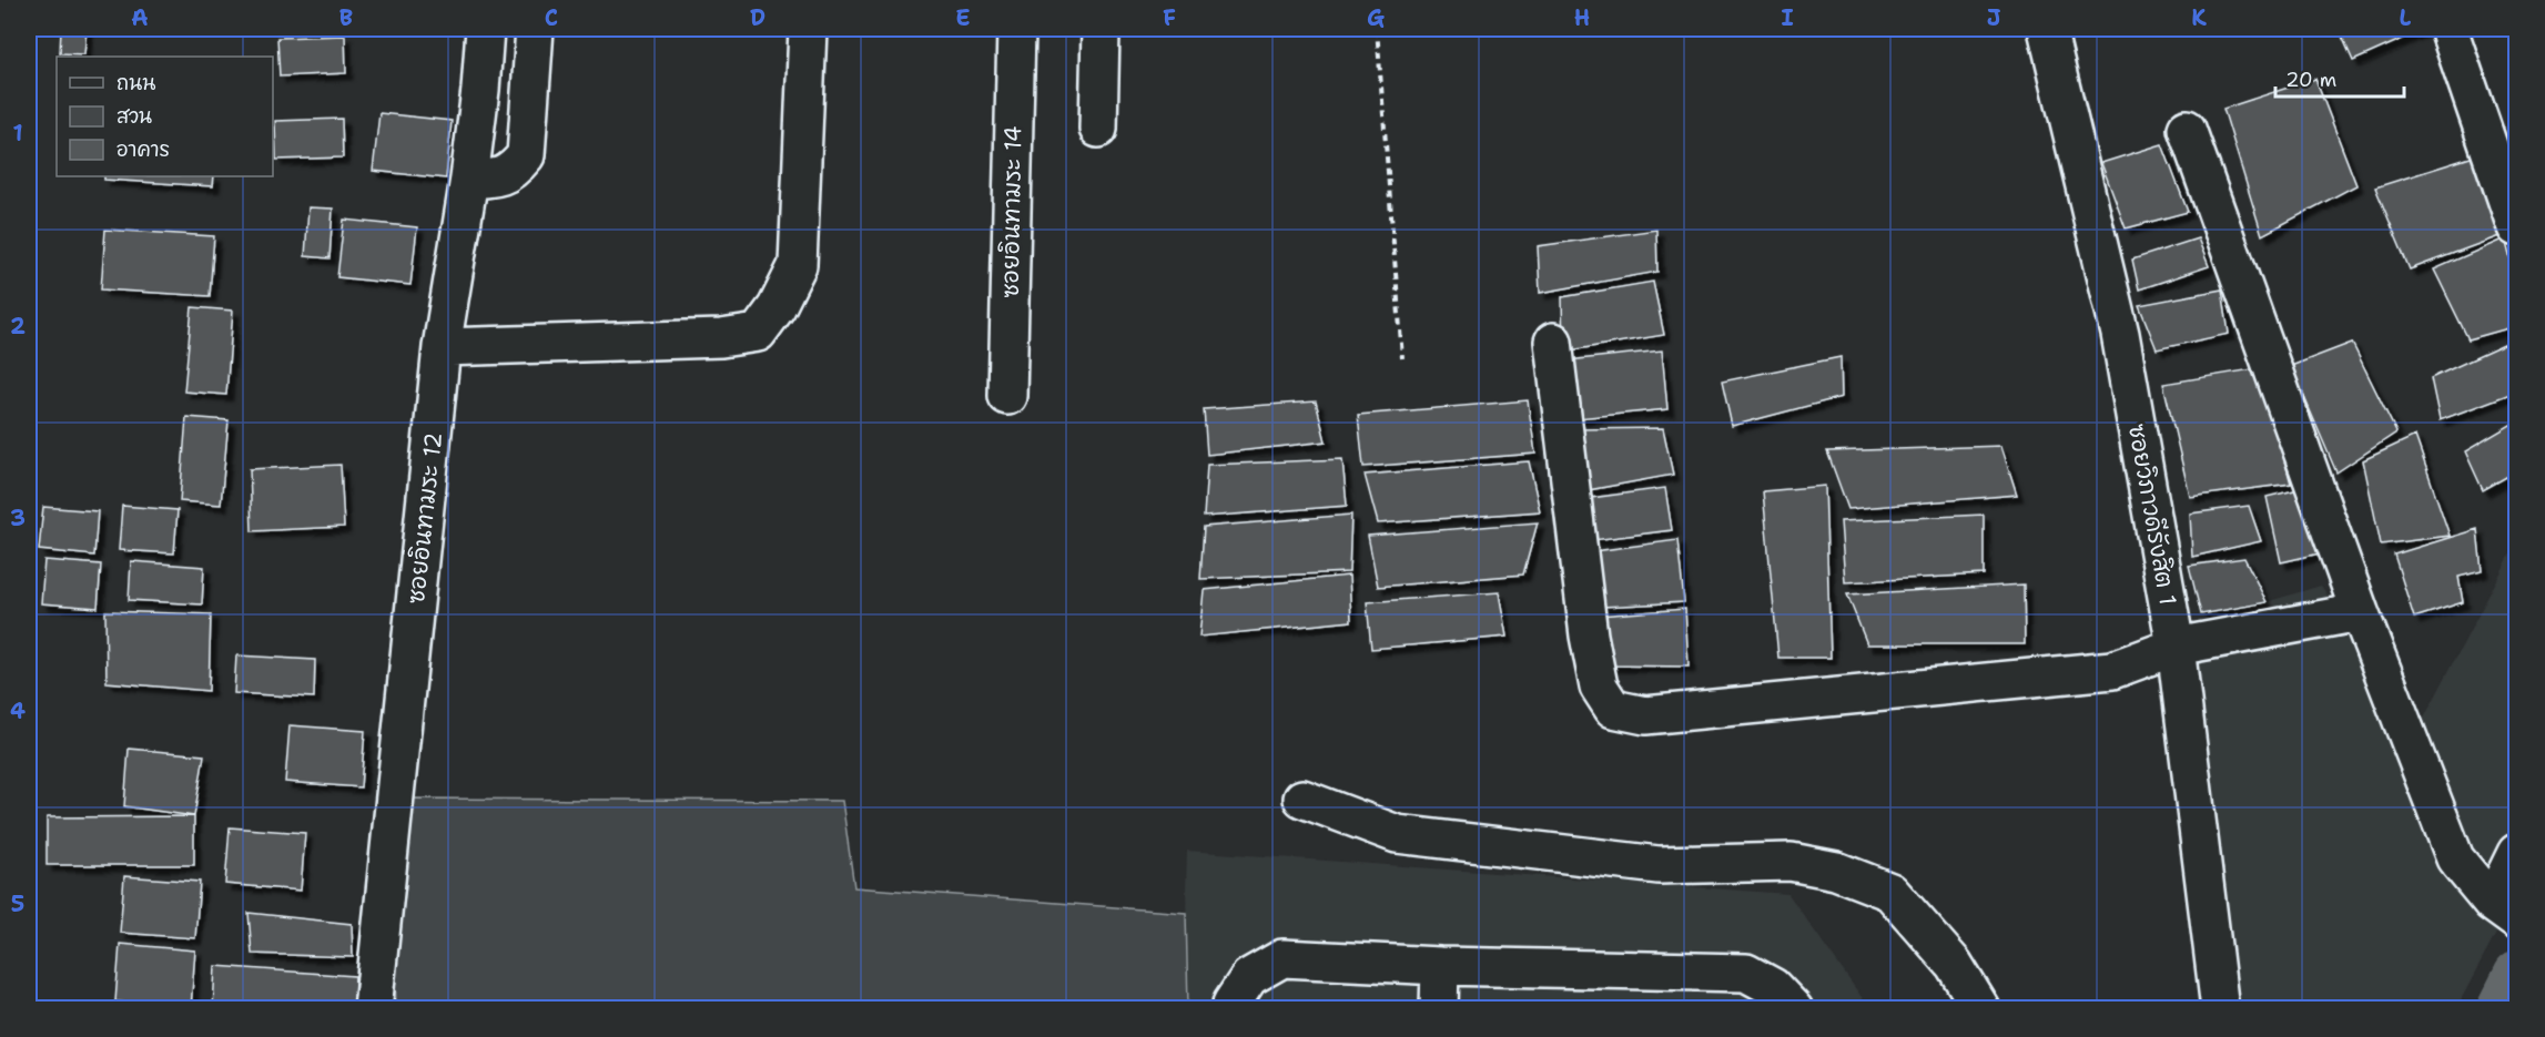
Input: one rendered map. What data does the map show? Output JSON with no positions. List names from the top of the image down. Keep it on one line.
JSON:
{"streets":{"street":["ซอยอินทามระ 14","ซอยวิภาวดีรังสิต 1","ซอยอินทามระ 12"]},"legend":["ถนน","สวน","อาคาร"],"scale_bar":"20 m","grid":{"columns":["A","B","C","D","E","F","G","H","I","J","K","L"],"rows":["1","2","3","4","5"]}}
